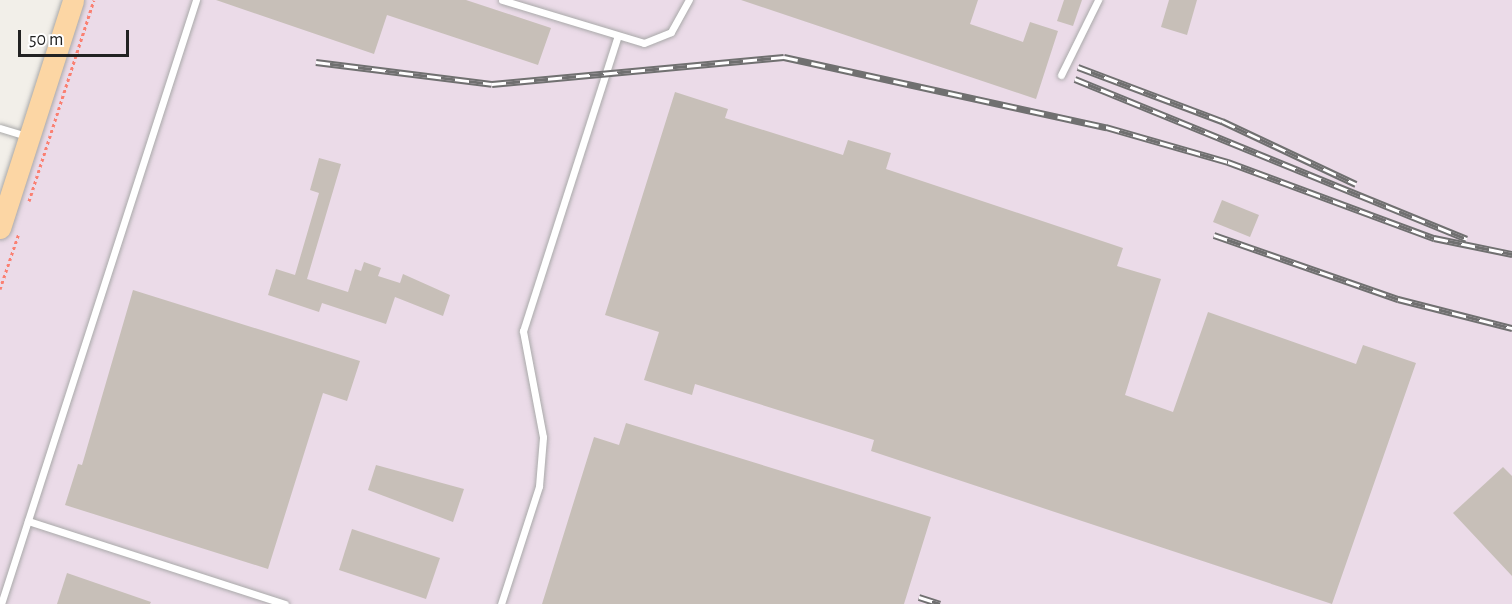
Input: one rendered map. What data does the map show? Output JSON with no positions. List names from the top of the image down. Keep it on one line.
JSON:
{"scale_bar":"50 m"}
